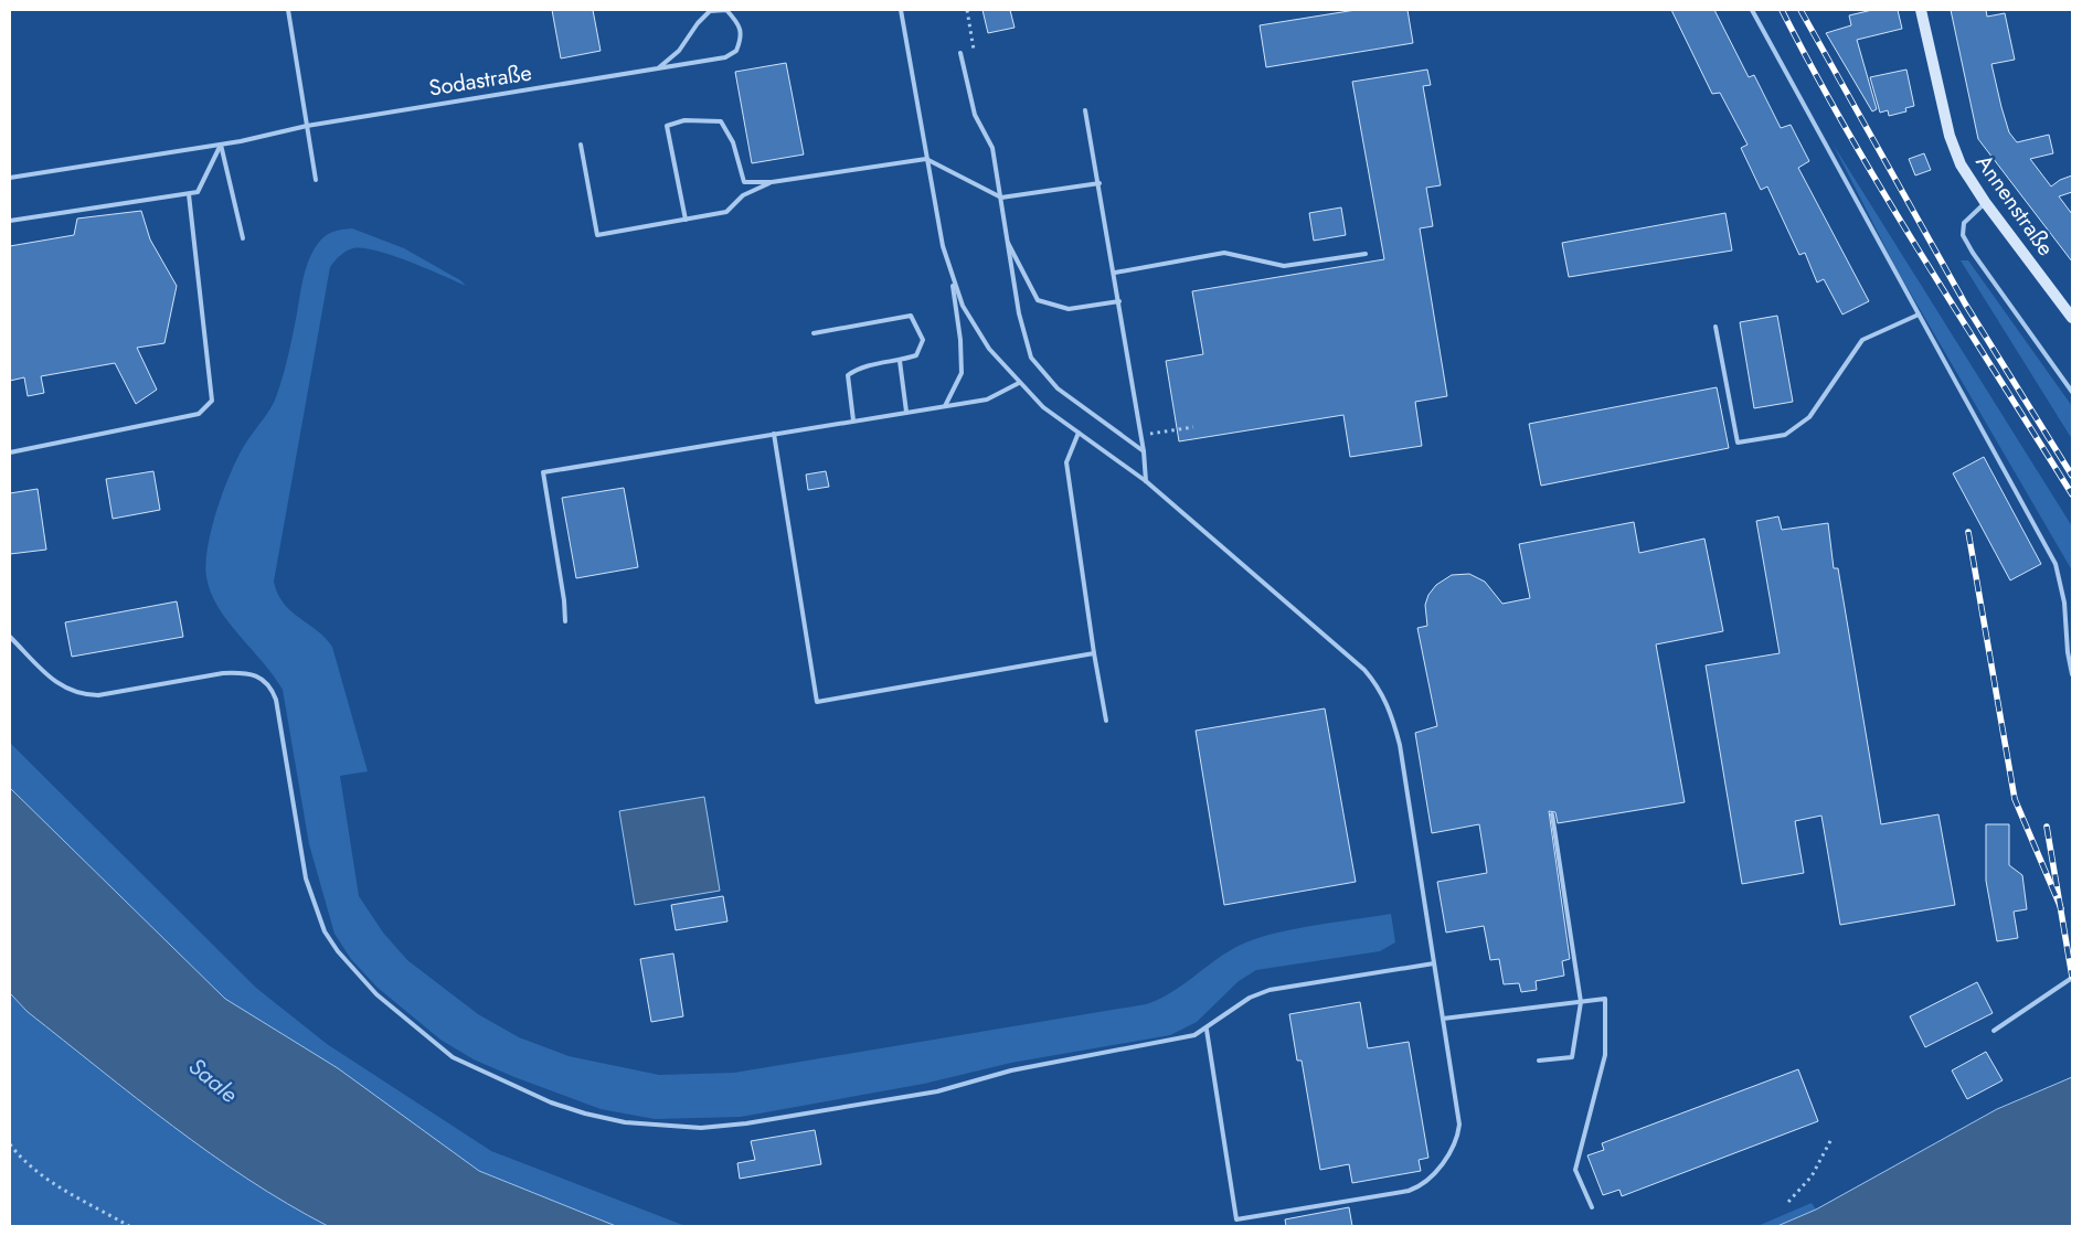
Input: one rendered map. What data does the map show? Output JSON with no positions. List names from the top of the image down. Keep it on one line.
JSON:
{"streets":{"main road":["Annenstraße"],"lane":["Sodastraße"]},"water":["Saale"]}
